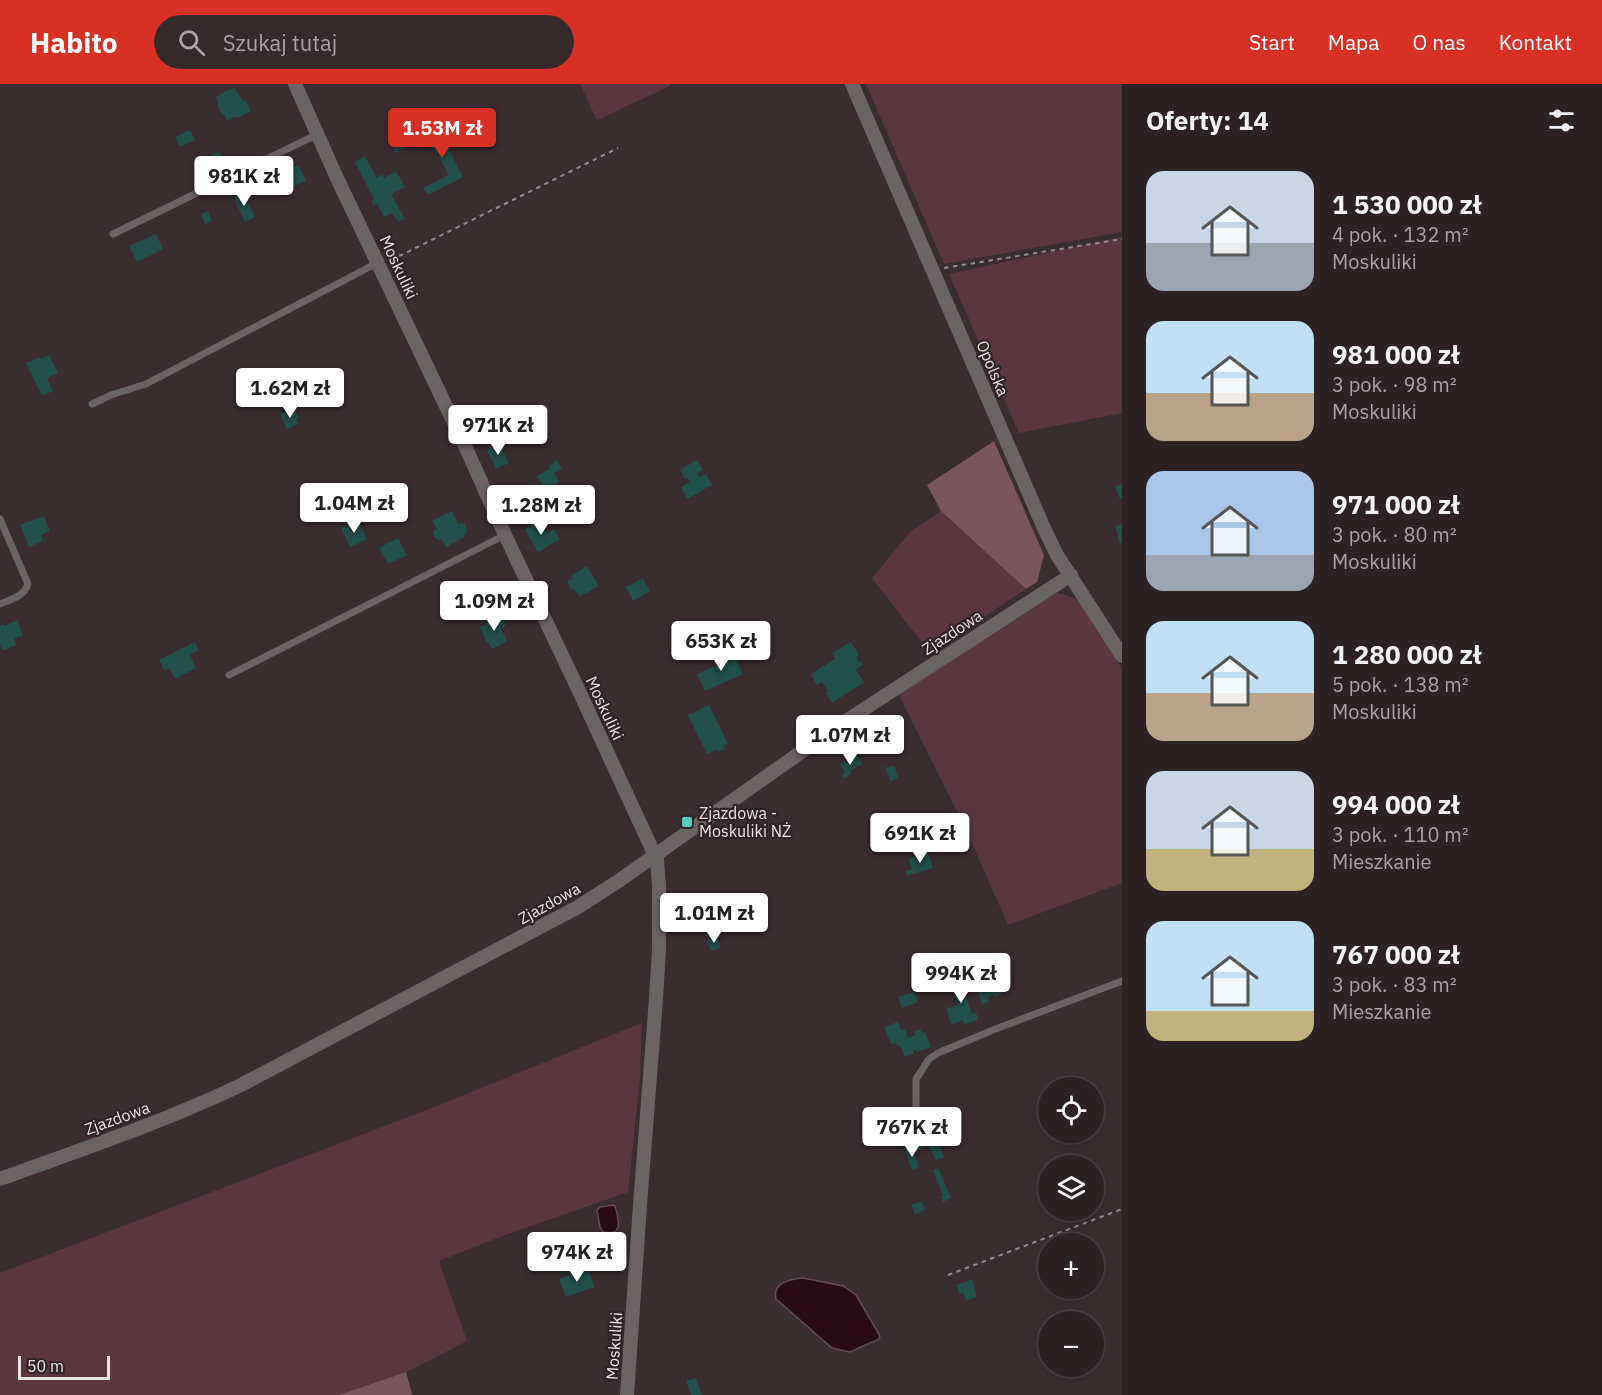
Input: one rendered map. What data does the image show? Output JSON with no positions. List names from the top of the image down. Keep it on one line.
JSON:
{"streets":{"street":["Moskuliki","Opolska","Zjazdowa"]},"crossings":[["Moskuliki","Zjazdowa"],["Opolska","Zjazdowa"]],"places":{"transit":["Zjazdowa - Moskuliki NŻ"]},"scale_bar":"50 m","page":{"header":"Habito","search":"Szukaj tutaj","nav":["Start","Mapa","O nas","Kontakt"],"heading":"Oferty: 14","price":["1.53M zł","981K zł","1.62M zł","971K zł","1.04M zł","1.28M zł","1.09M zł","653K zł","1.07M zł","691K zł","1.01M zł","994K zł","767K zł","974K zł"],"list":[{"name":"1 530 000 zł","note":"4 pok. · 132 m² · Moskuliki"},{"name":"981 000 zł","note":"3 pok. · 98 m² · Moskuliki"},{"name":"971 000 zł","note":"3 pok. · 80 m² · Moskuliki"},{"name":"1 280 000 zł","note":"5 pok. · 138 m² · Moskuliki"},{"name":"994 000 zł","note":"3 pok. · 110 m² · Mieszkanie"},{"name":"767 000 zł","note":"3 pok. · 83 m² · Mieszkanie"}],"map_buttons":["+","−"],"scale":"50 m"}}
